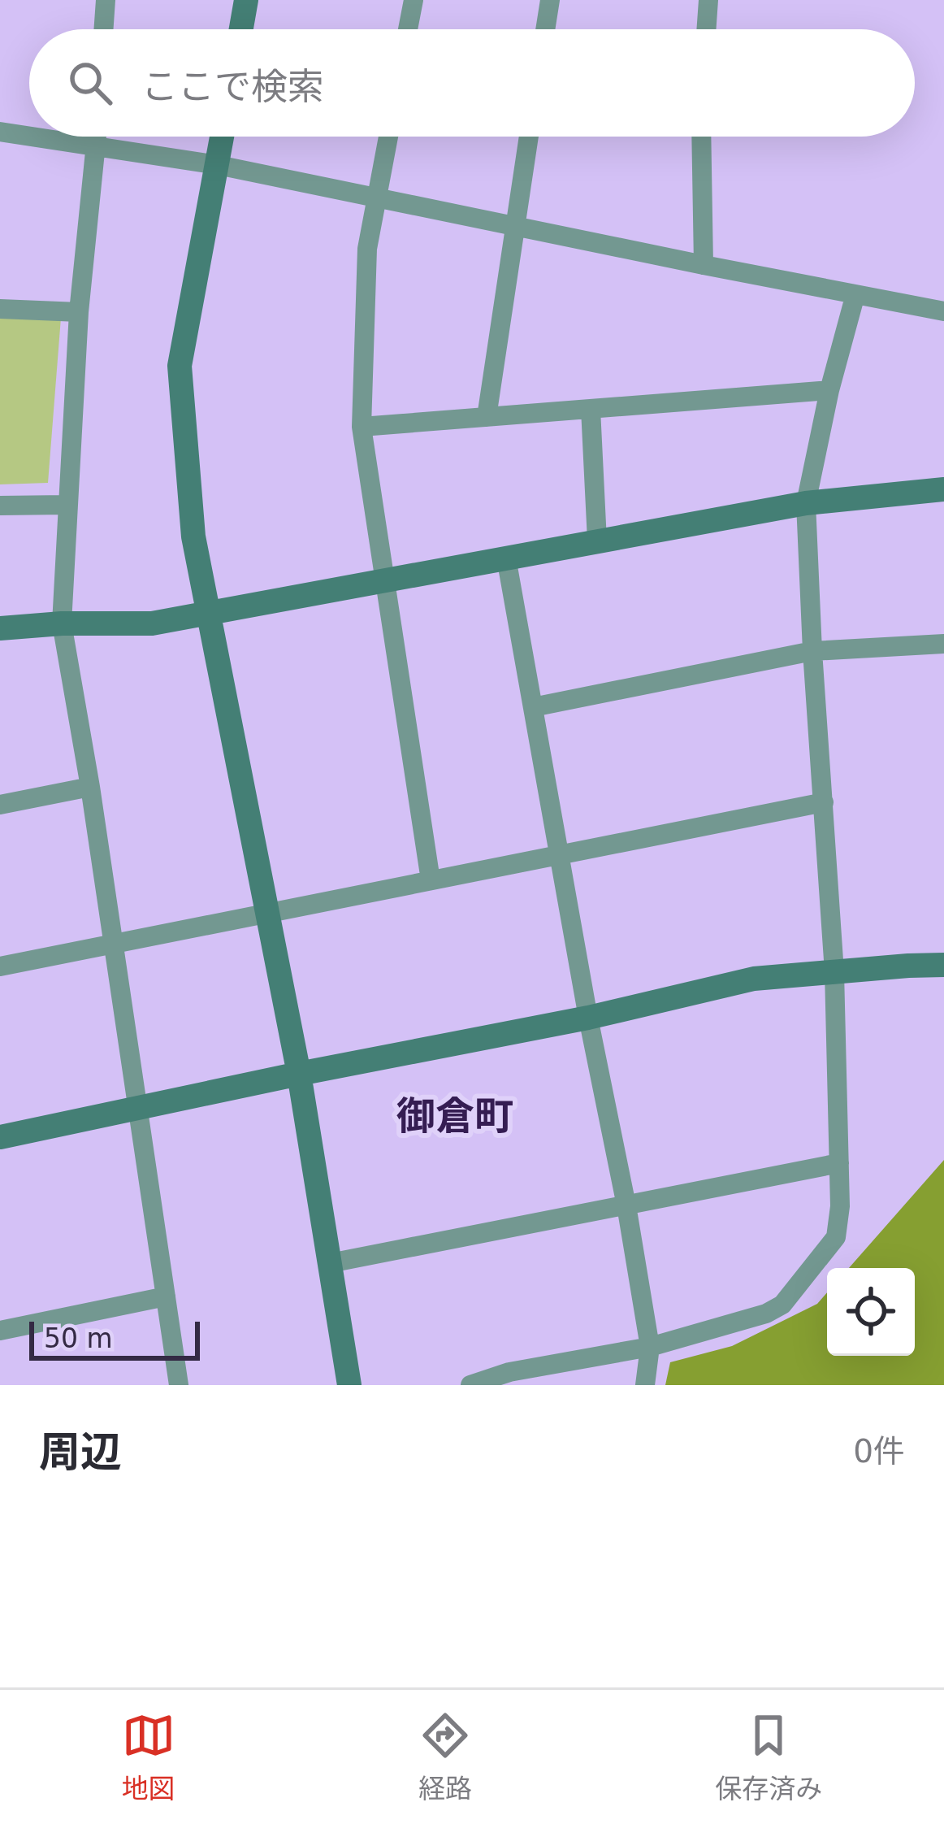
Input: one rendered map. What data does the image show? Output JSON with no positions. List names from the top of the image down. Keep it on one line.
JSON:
{"districts":["御倉町"],"scale_bar":"50 m","page":{"search":"ここで検索","scale":"50 m","heading":["周辺","0件"],"nav":["地図","経路","保存済み"]}}
